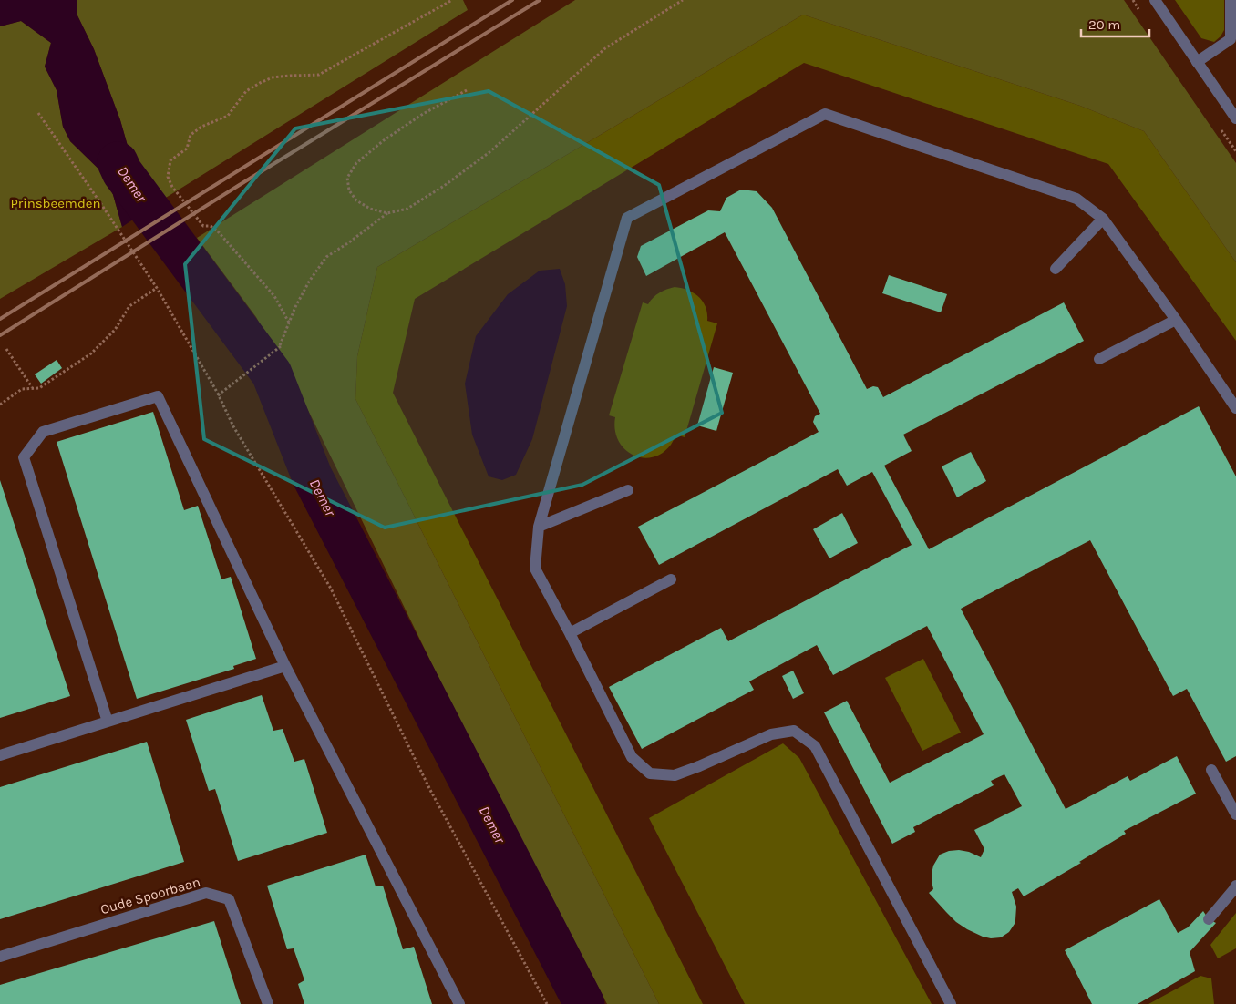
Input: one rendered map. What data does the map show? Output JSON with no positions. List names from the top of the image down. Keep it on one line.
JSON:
{"streets":{"street":["Oude Spoorbaan"]},"water":["Demer"],"parks":["Prinsbeemden"],"scale_bar":"20 m"}
